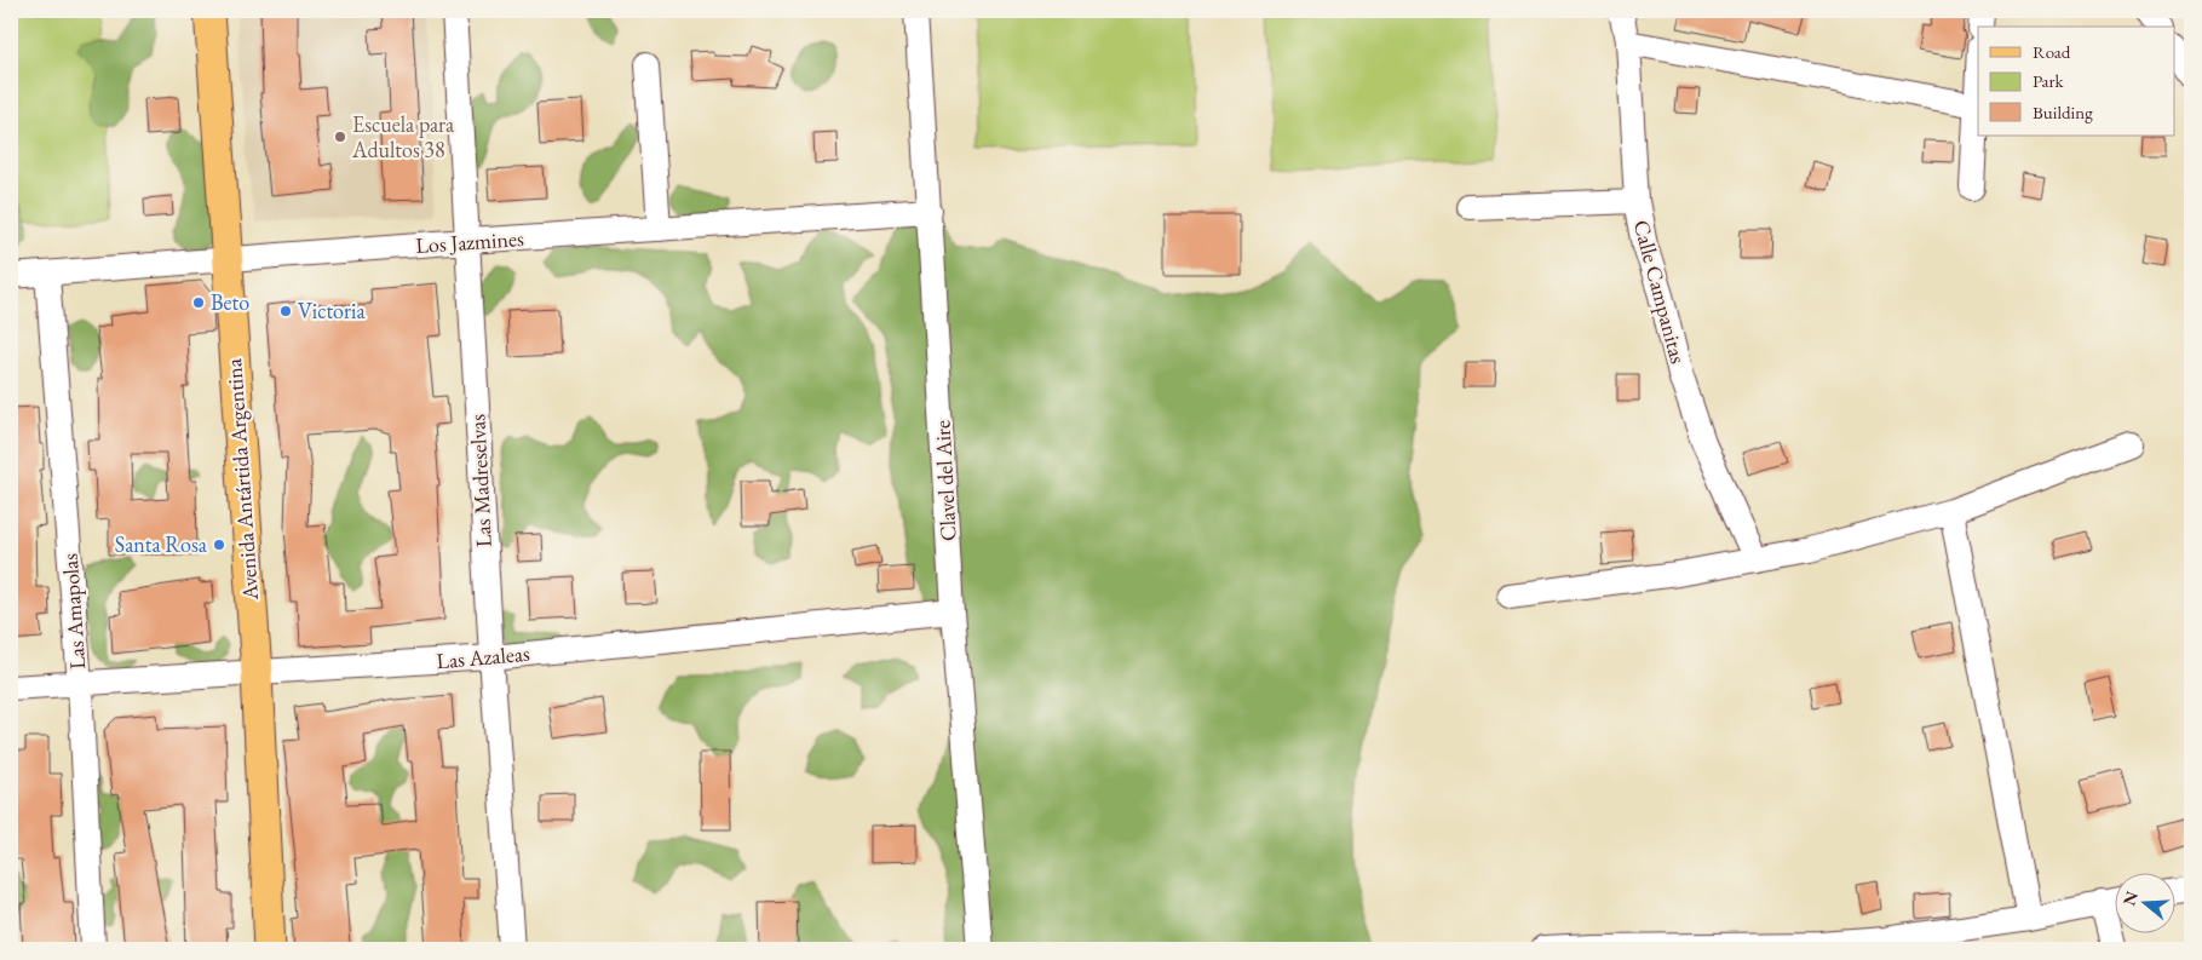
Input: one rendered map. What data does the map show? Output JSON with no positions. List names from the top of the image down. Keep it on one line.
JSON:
{"streets":{"main road":["Avenida Antártida Argentina"],"street":["Los Jazmines","Calle Campanitas","Las Madreselvas","Clavel del Aire","Las Amapolas","Las Azaleas"]},"crossings":[["Los Jazmines","Avenida Antártida Argentina"],["Los Jazmines","Las Madreselvas"],["Los Jazmines","Clavel del Aire"],["Los Jazmines","Las Amapolas"],["Avenida Antártida Argentina","Las Azaleas"],["Las Madreselvas","Las Azaleas"],["Clavel del Aire","Las Azaleas"],["Las Amapolas","Las Azaleas"]],"places":["Escuela para Adultos 38","Beto","Victoria","Santa Rosa"],"legend":["Road","Park","Building"],"north":"left"}
